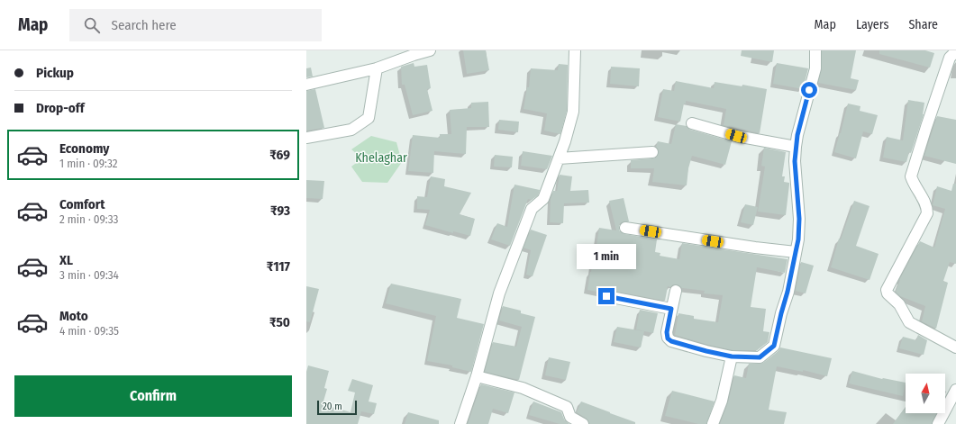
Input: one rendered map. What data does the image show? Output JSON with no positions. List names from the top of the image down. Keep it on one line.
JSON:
{"parks":["Khelaghar"],"scale_bar":"20 m","north":"top","page":{"header":"Map","search":"Search here","nav":["Map","Layers","Share"],"banner":["Pickup","Drop-off"],"list":[{"name":"Economy","note":"1 min · 09:32","value":"₹69"},{"name":"Comfort","note":"2 min · 09:33","value":"₹93"},{"name":"XL","note":"3 min · 09:34","value":"₹117"},{"name":"Moto","note":"4 min · 09:35","value":"₹50"}],"bubble":"1 min","buttons":"Confirm","scale":"20 m"}}
